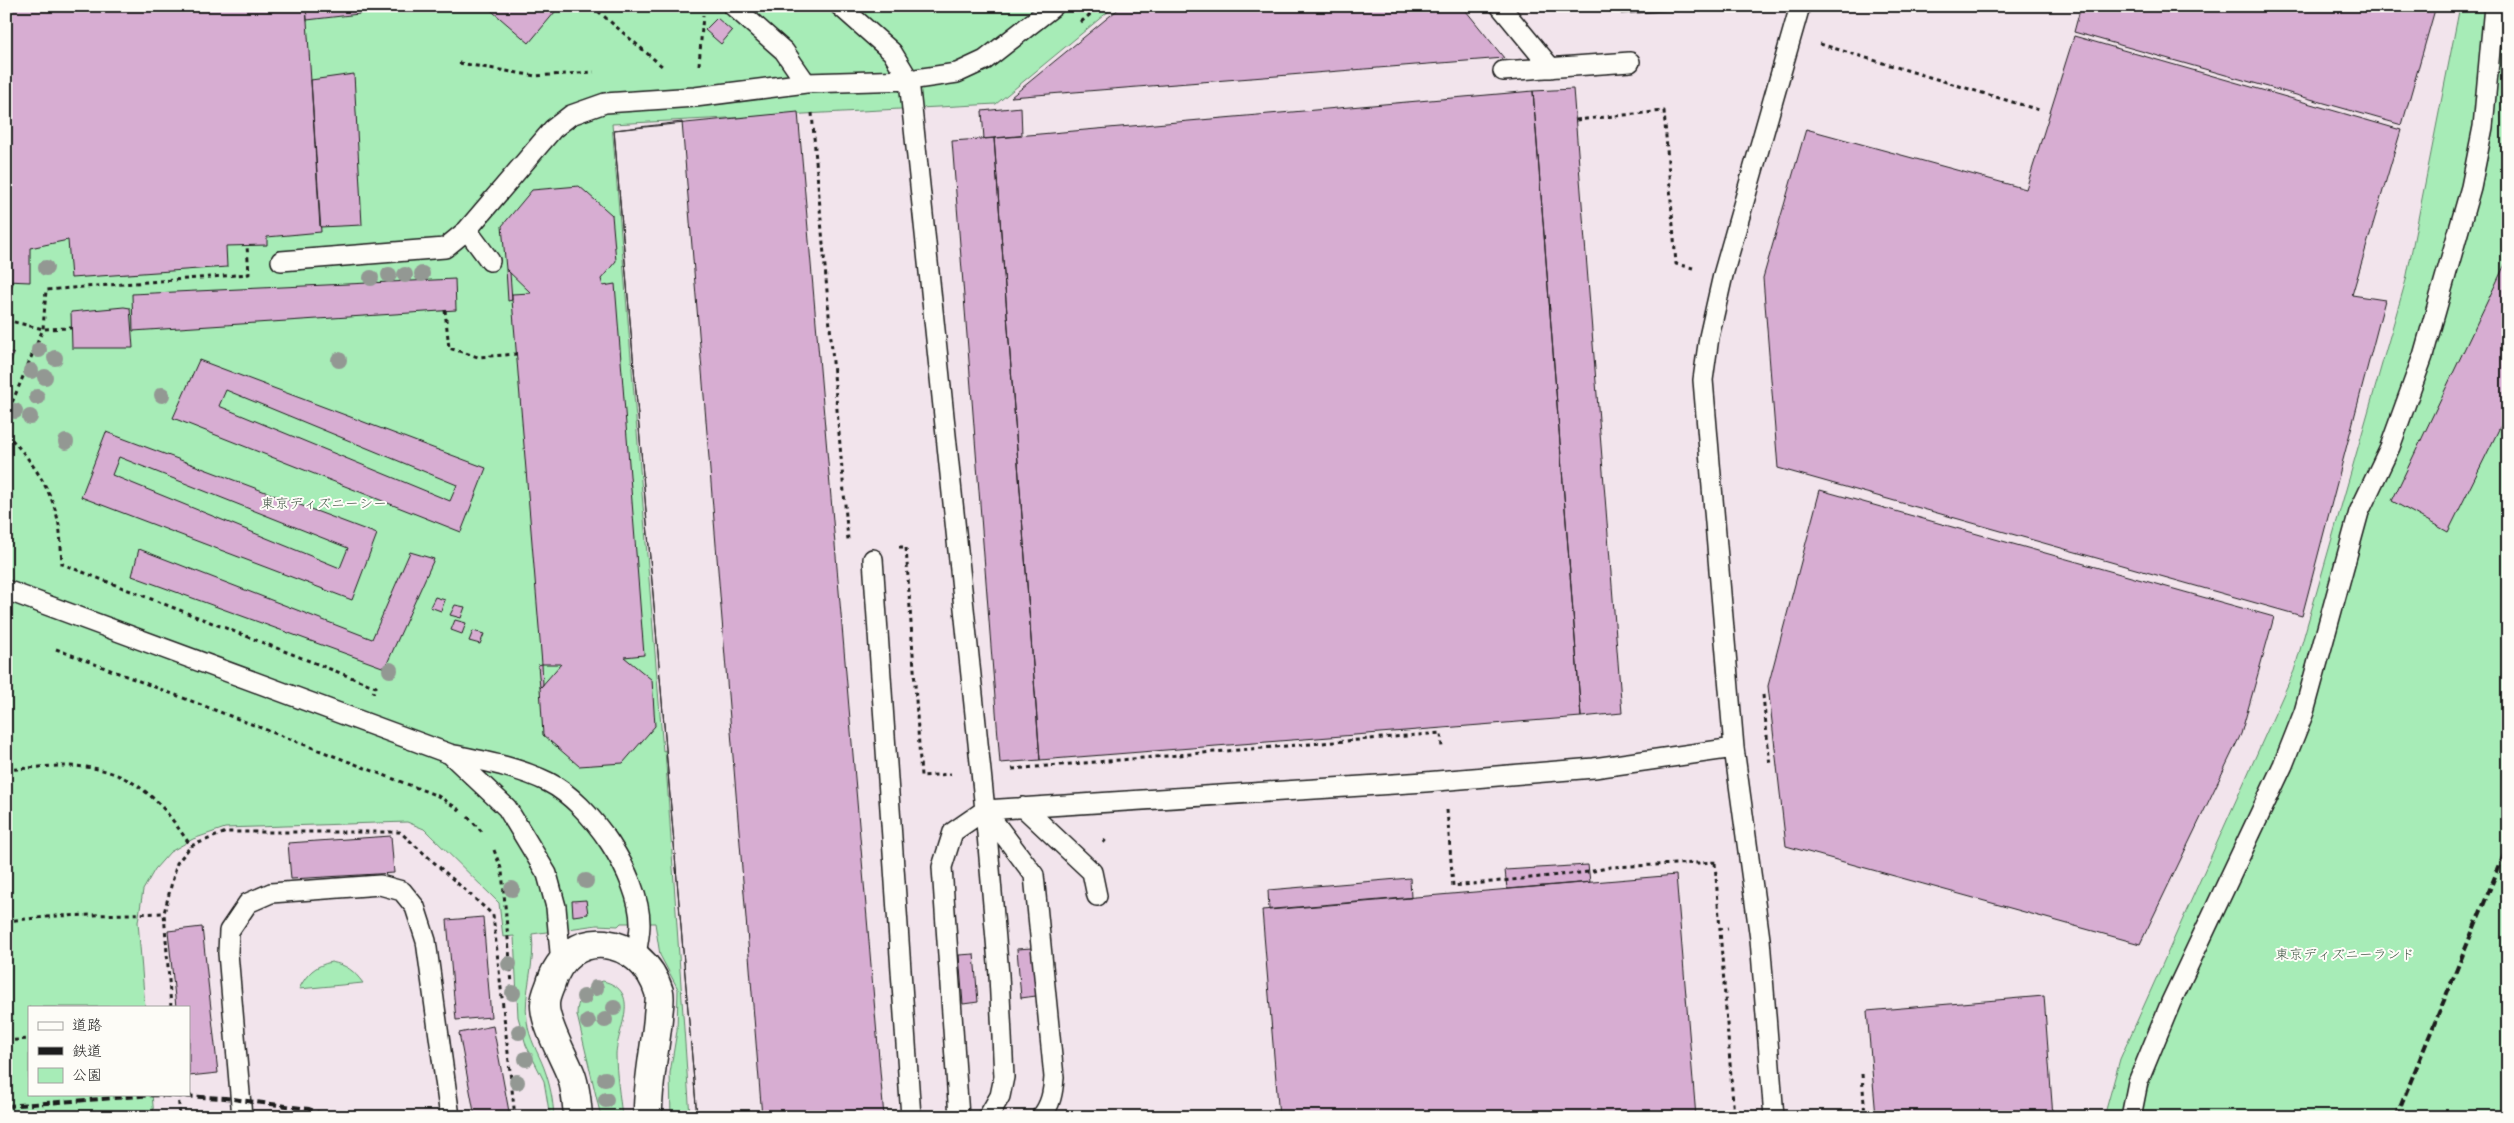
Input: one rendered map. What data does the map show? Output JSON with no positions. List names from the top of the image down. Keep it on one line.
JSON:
{"parks":["東京ディズニーシー","東京ディズニーランド"],"legend":["道路","鉄道","公園"]}
